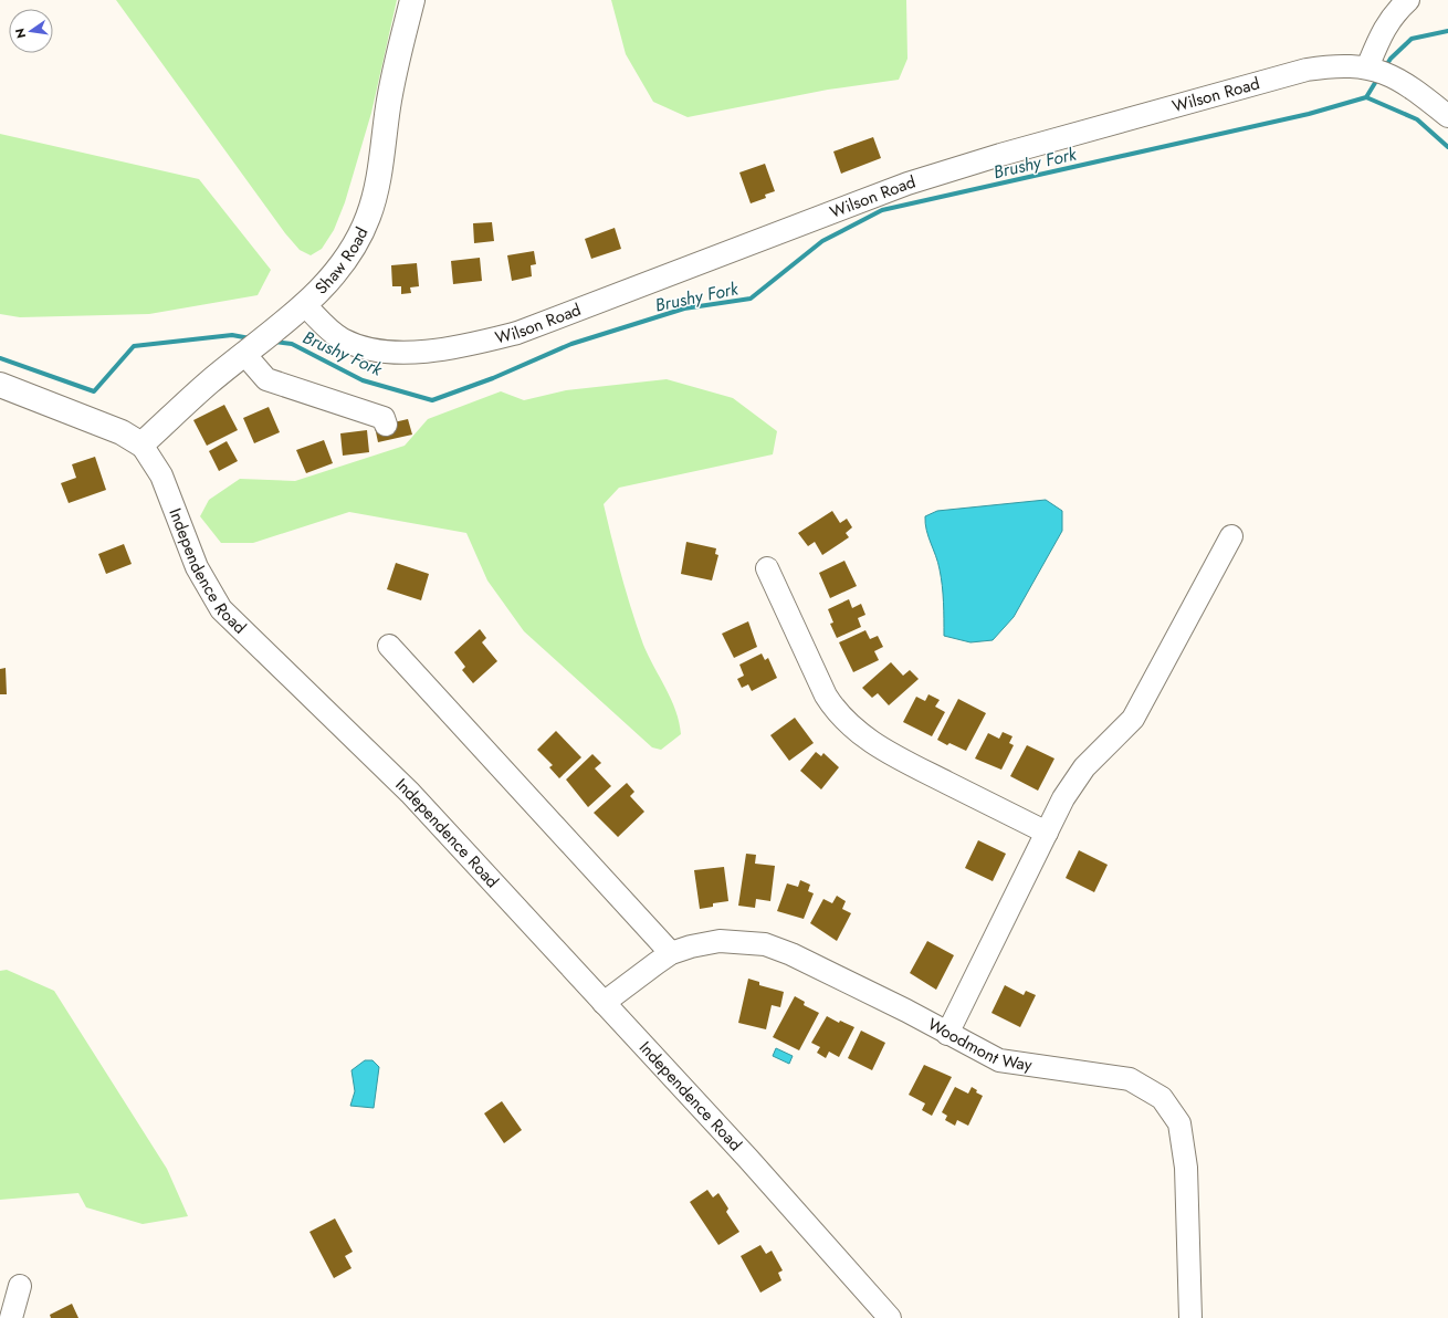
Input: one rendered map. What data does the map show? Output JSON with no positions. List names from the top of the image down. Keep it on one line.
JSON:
{"streets":{"main road":["Shaw Road","Independence Road"],"street":["Wilson Road","Woodmont Way"]},"crossings":[["Wilson Road","Shaw Road"],["Shaw Road","Independence Road"],["Independence Road","Woodmont Way"]],"water":["Brushy Fork"],"north":"left"}
